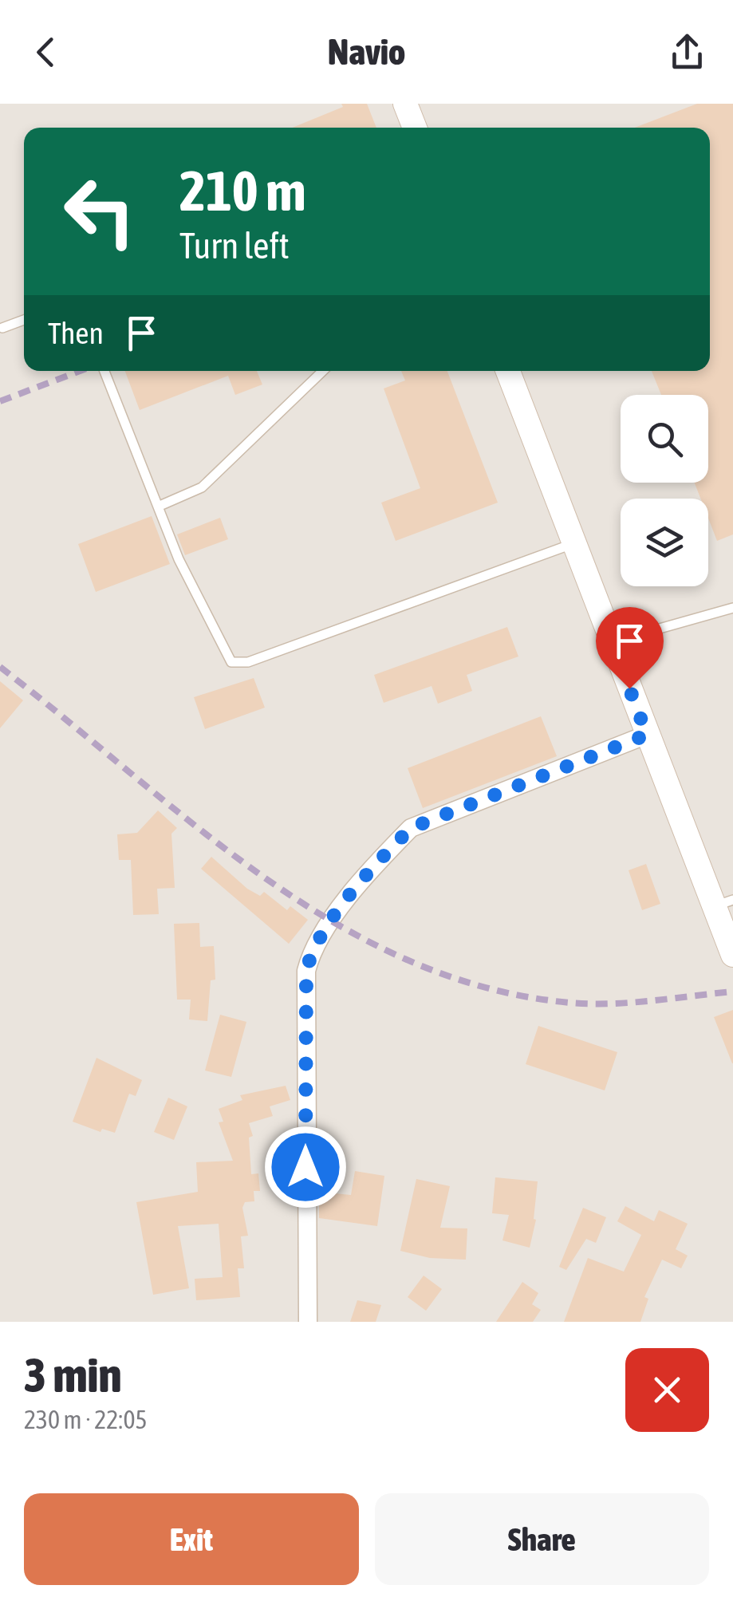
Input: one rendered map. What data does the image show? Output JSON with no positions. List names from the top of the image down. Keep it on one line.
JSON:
{"page":{"header":"Navio","turn":["210 m","Turn left"],"then":"Then","heading":["3 min","230 m · 22:05"],"buttons":["Exit","Share"]}}
